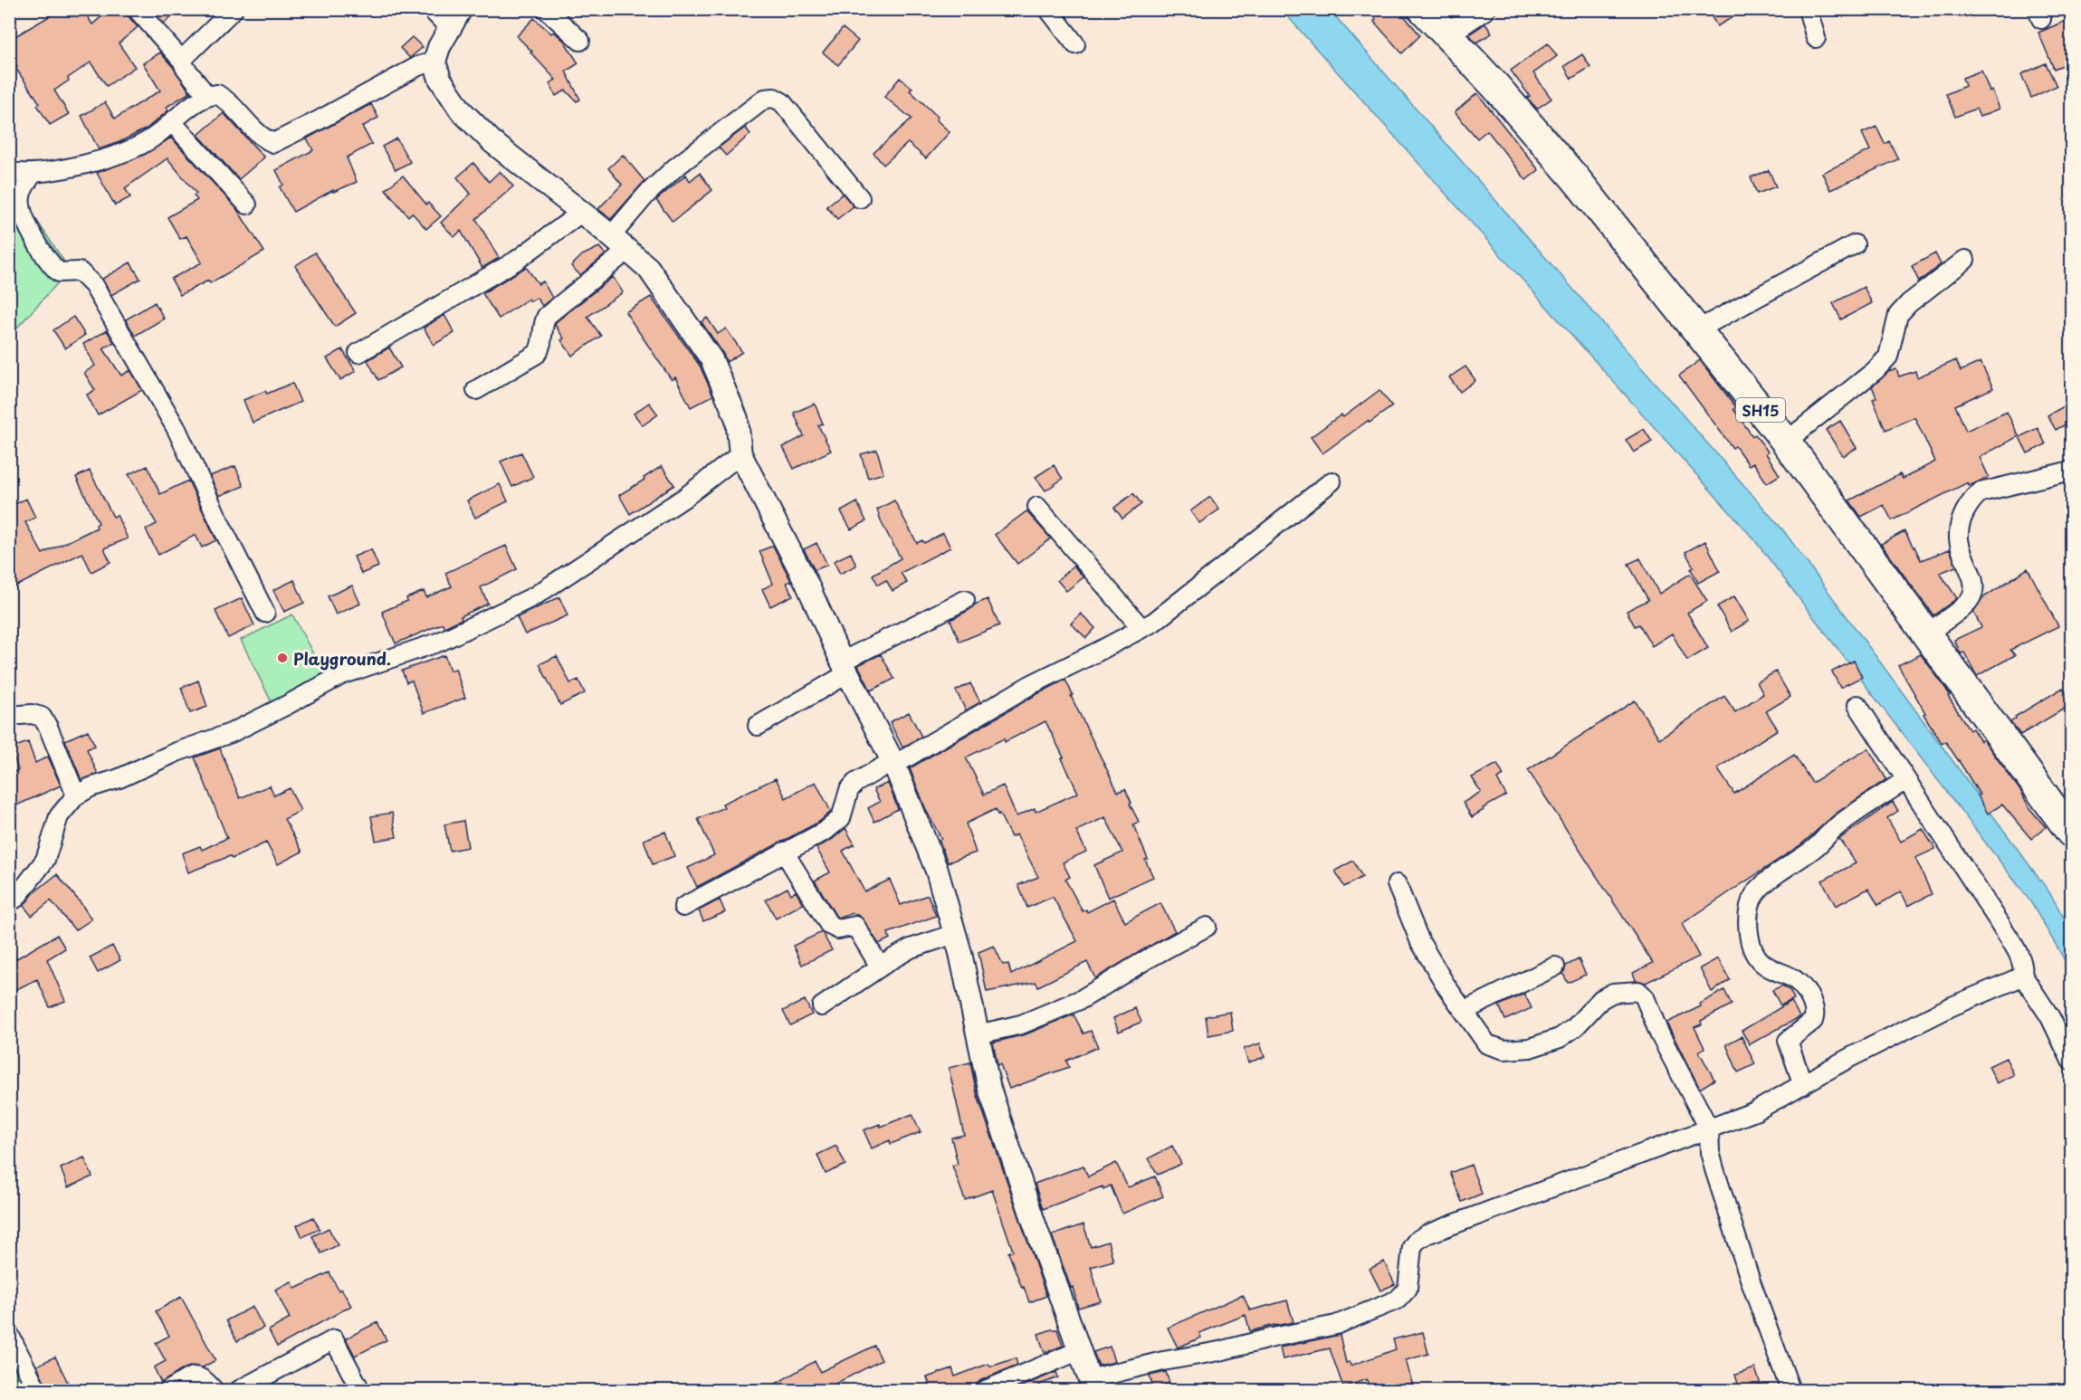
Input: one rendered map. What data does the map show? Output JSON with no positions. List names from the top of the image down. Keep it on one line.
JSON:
{"streets":{"main road":["SH15"]},"places":["Playground."]}
